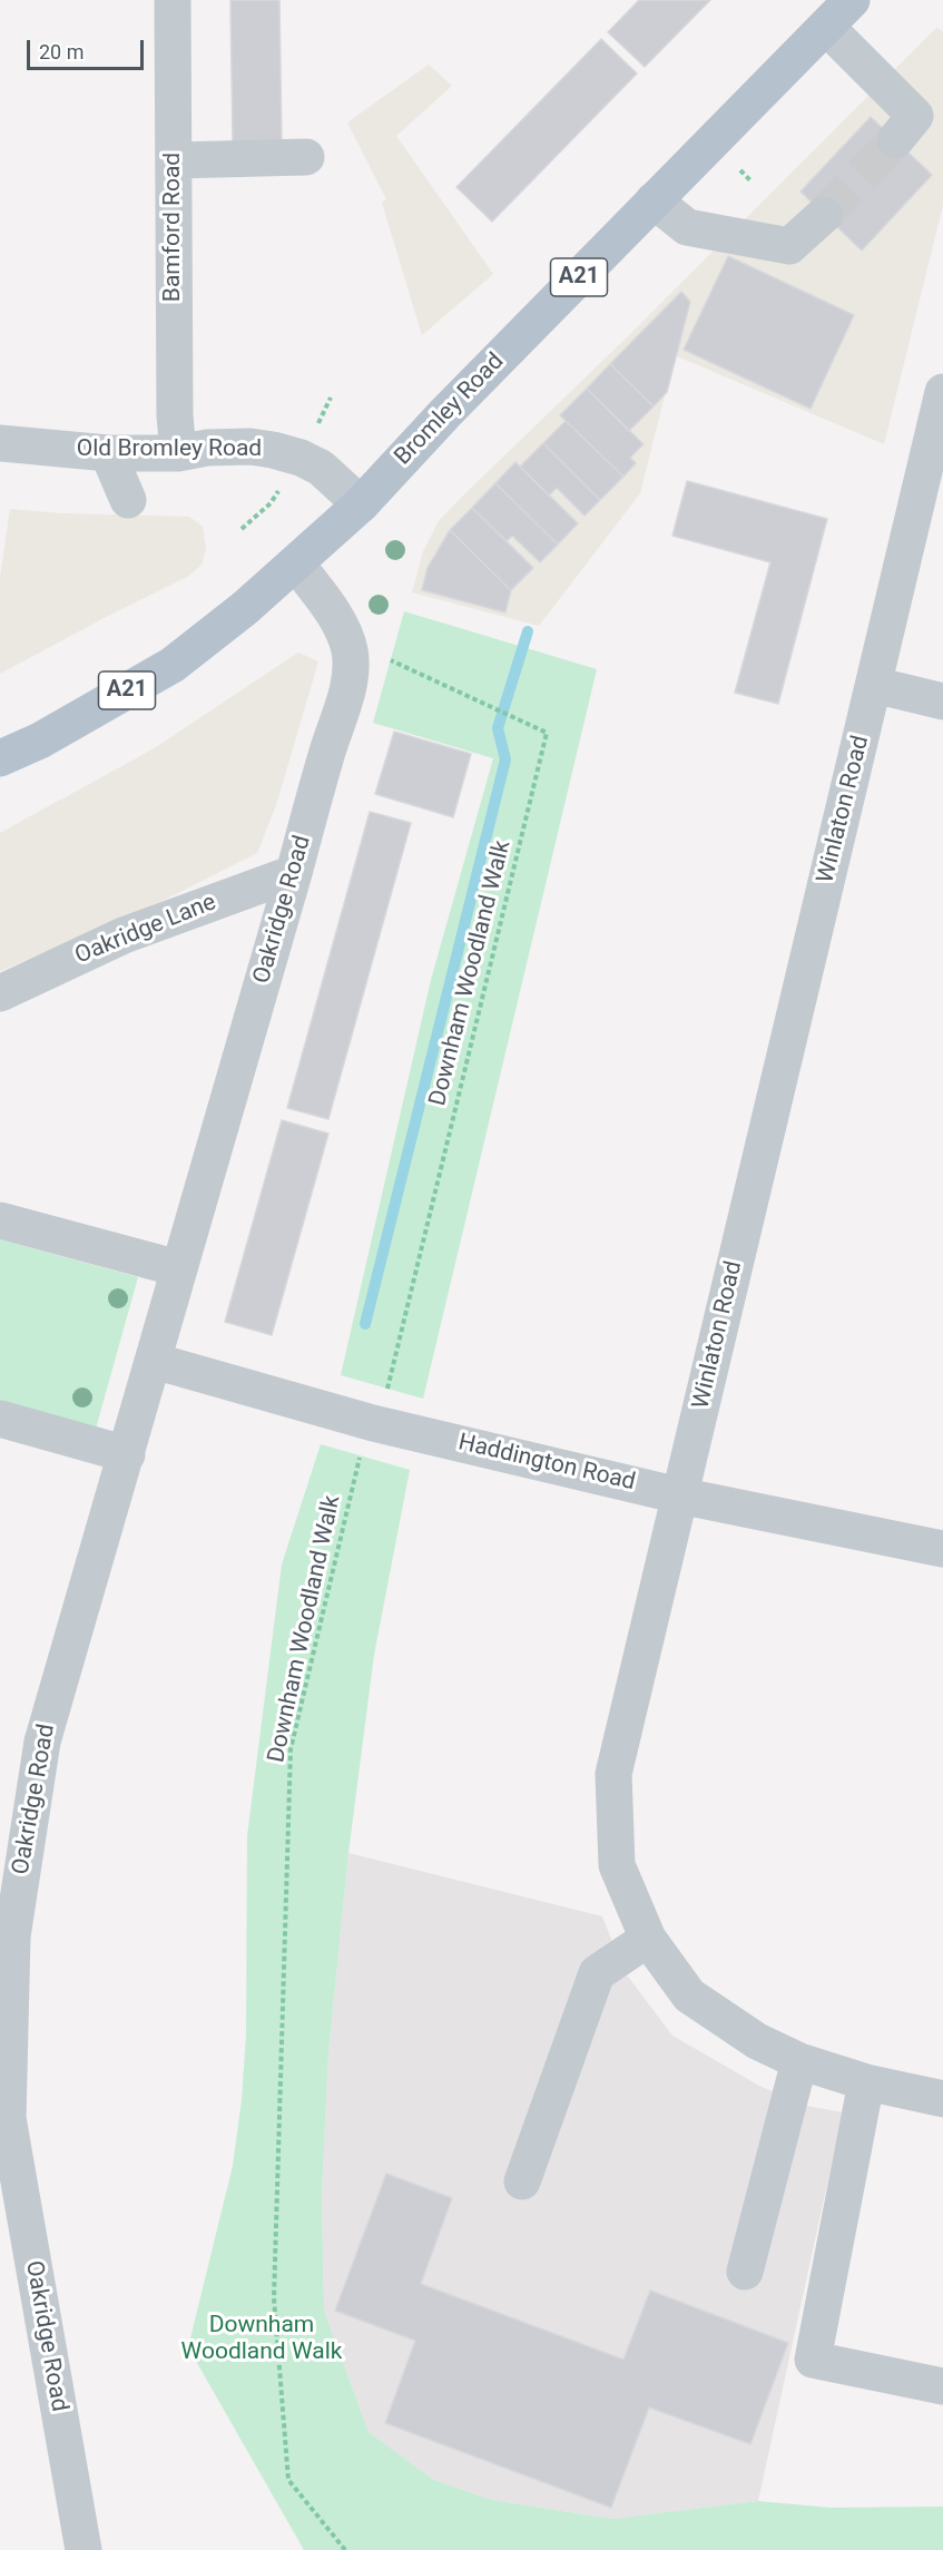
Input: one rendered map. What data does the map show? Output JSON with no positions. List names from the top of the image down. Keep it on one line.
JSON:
{"streets":{"main road":["A21","Bromley Road"],"street":["Bamford Road","Old Bromley Road","Winlaton Road","Oakridge Road","Oakridge Lane","Haddington Road"],"path":["Downham Woodland Walk"]},"crossings":[["Bamford Road","Old Bromley Road"],["Bromley Road","Old Bromley Road"],["Bromley Road","Oakridge Road"],["Winlaton Road","Haddington Road"],["Oakridge Road","Oakridge Lane"],["Oakridge Road","Haddington Road"]],"parks":["Downham Woodland Walk"],"scale_bar":"20 m"}
